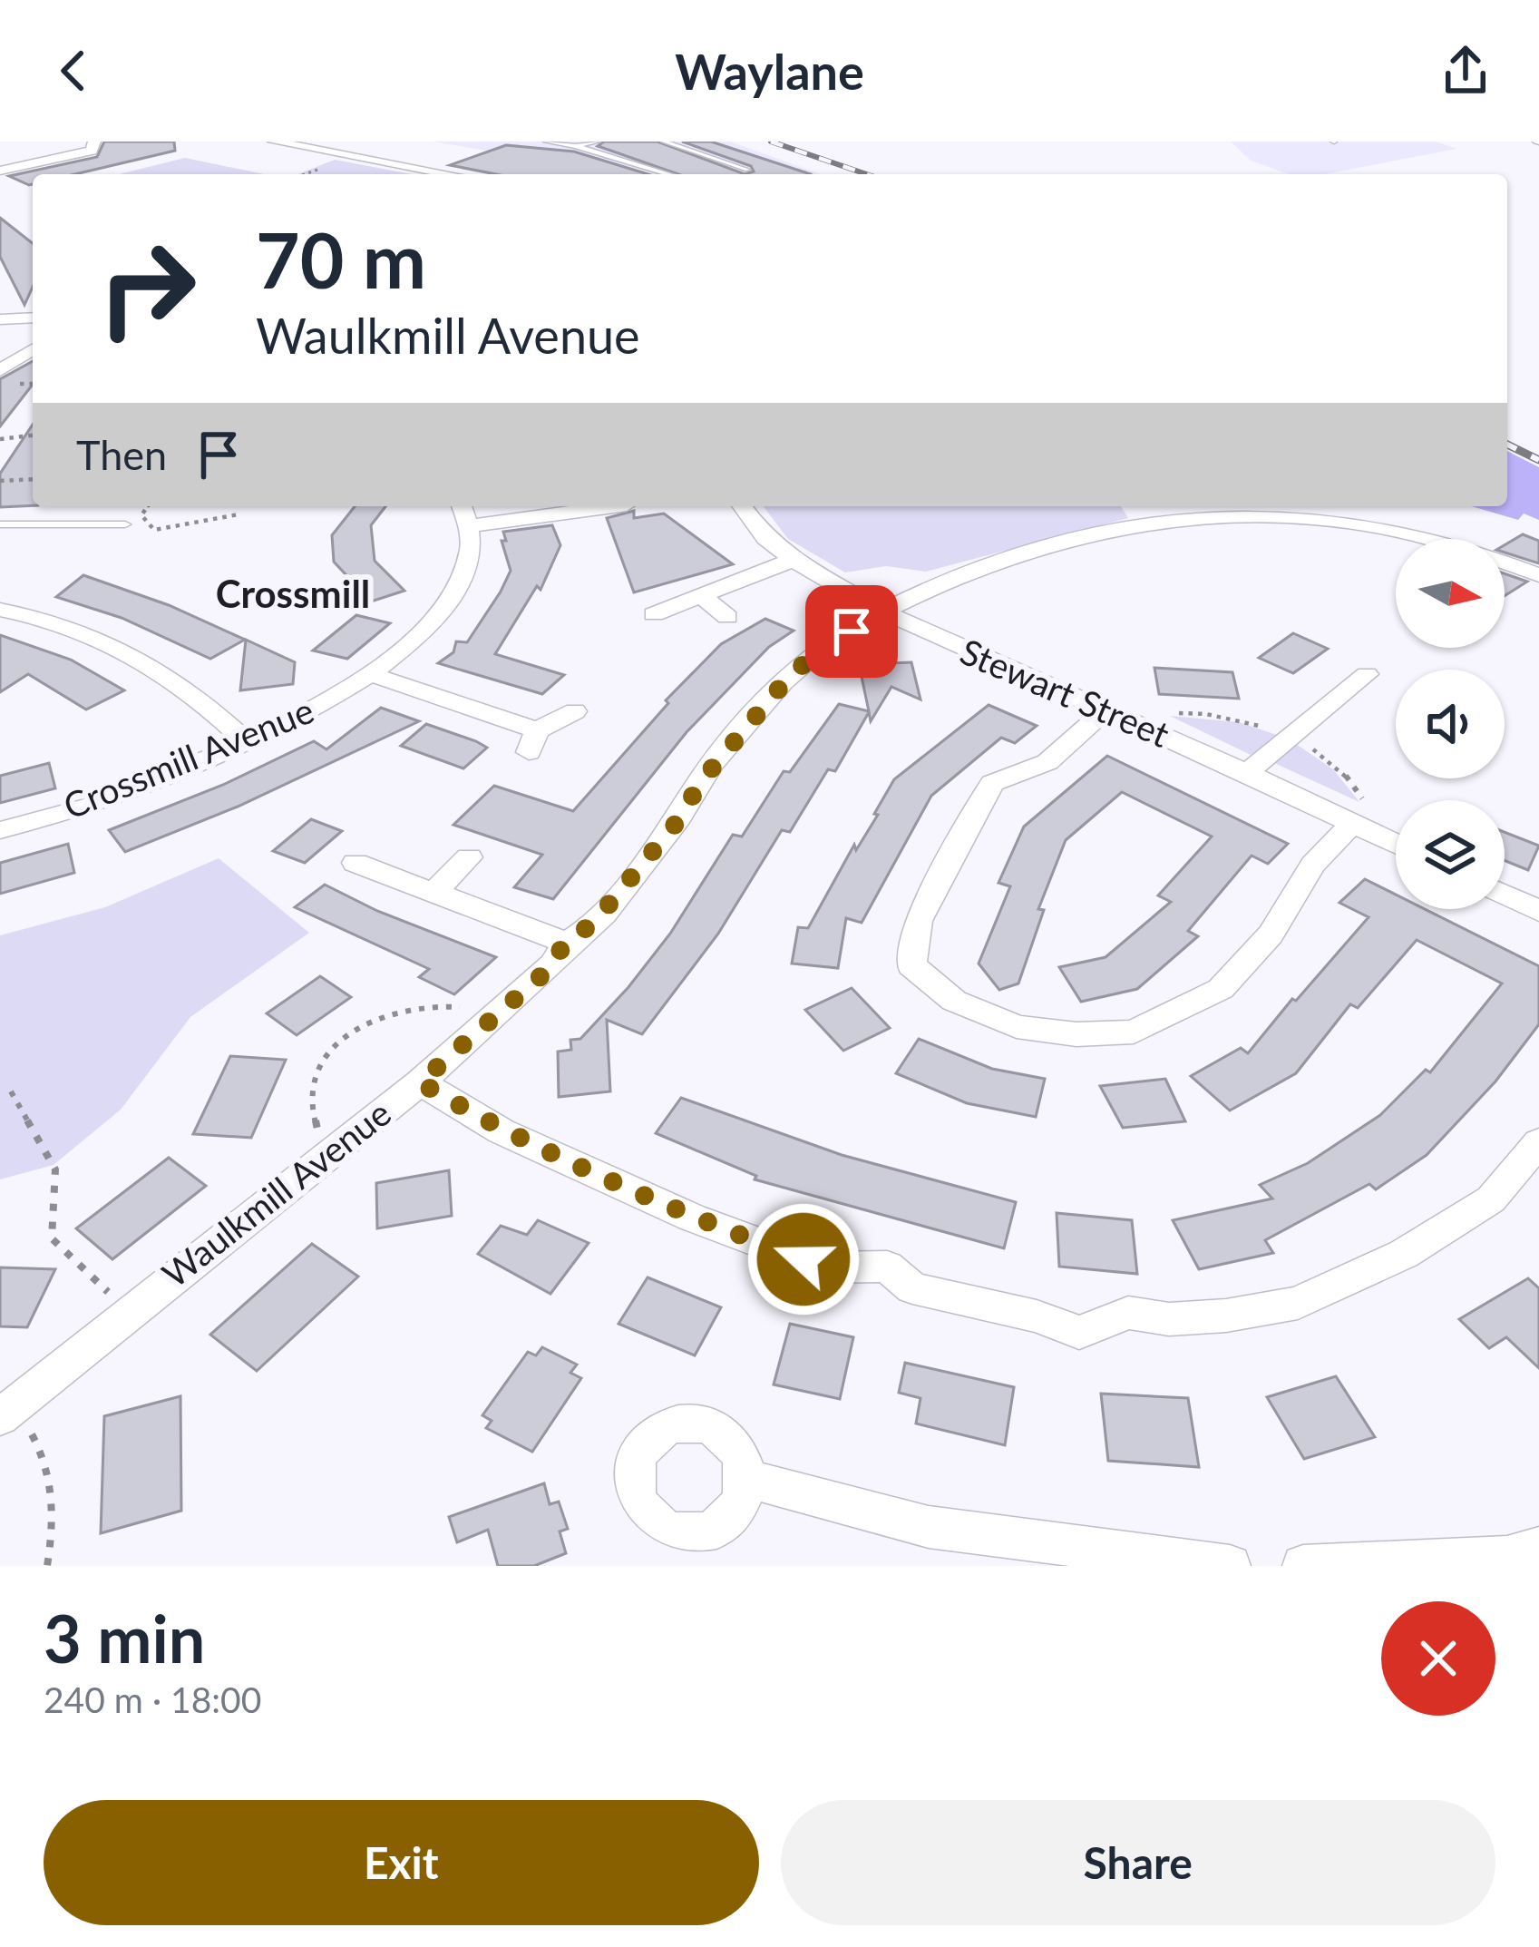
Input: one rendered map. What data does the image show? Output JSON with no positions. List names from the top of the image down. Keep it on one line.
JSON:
{"streets":{"street":["Stewart Street","Crossmill Avenue","Waulkmill Avenue"]},"crossings":[["Stewart Street","Waulkmill Avenue"]],"districts":["Crossmill"],"north":"right","page":{"header":"Waylane","turn":["70 m","Waulkmill Avenue"],"then":"Then","heading":["3 min","240 m · 18:00"],"buttons":["Exit","Share"]}}
